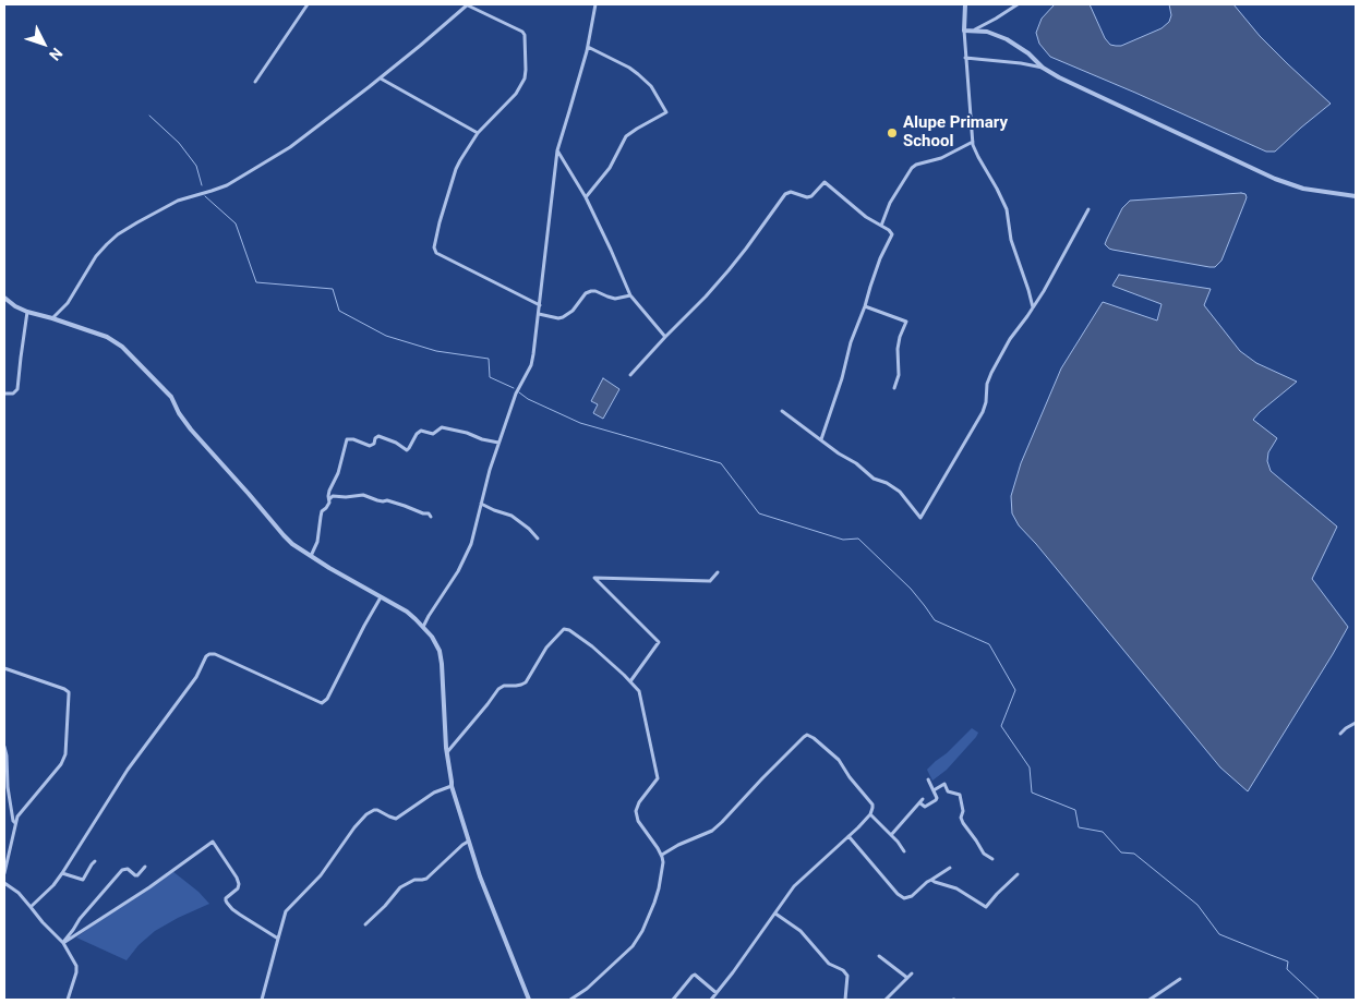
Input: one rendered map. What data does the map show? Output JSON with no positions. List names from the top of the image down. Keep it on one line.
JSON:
{"places":["Alupe Primary School"],"north":"bottom right"}
